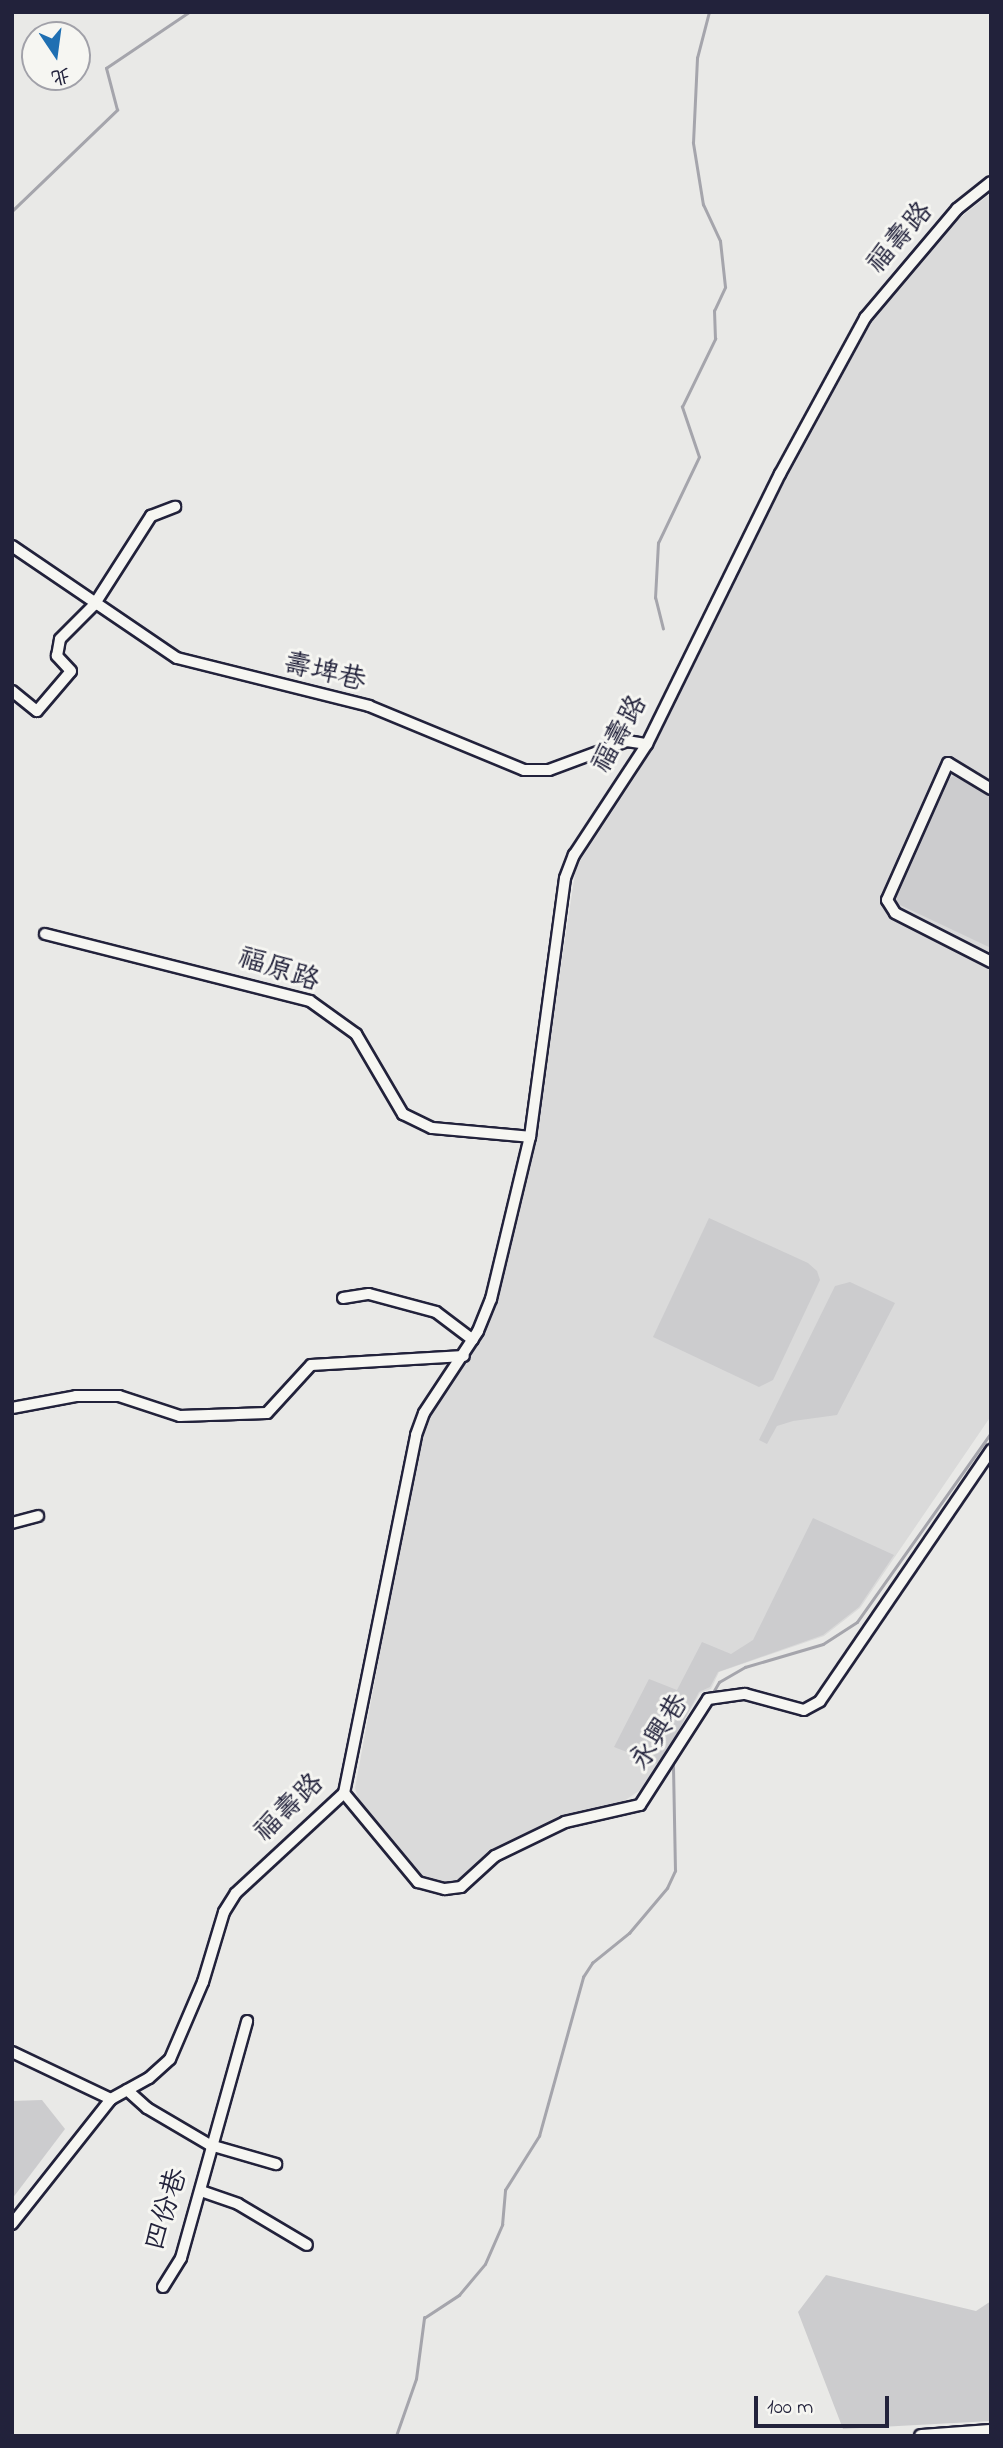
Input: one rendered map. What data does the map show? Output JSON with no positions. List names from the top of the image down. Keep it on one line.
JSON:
{"streets":{"street":["福壽路","壽埤巷","福原路","永興巷","四份巷"]},"crossings":[["福壽路","壽埤巷"],["福壽路","福原路"],["福壽路","永興巷"],["福壽路","四份巷"]],"scale_bar":"100 m","north":"bottom"}
